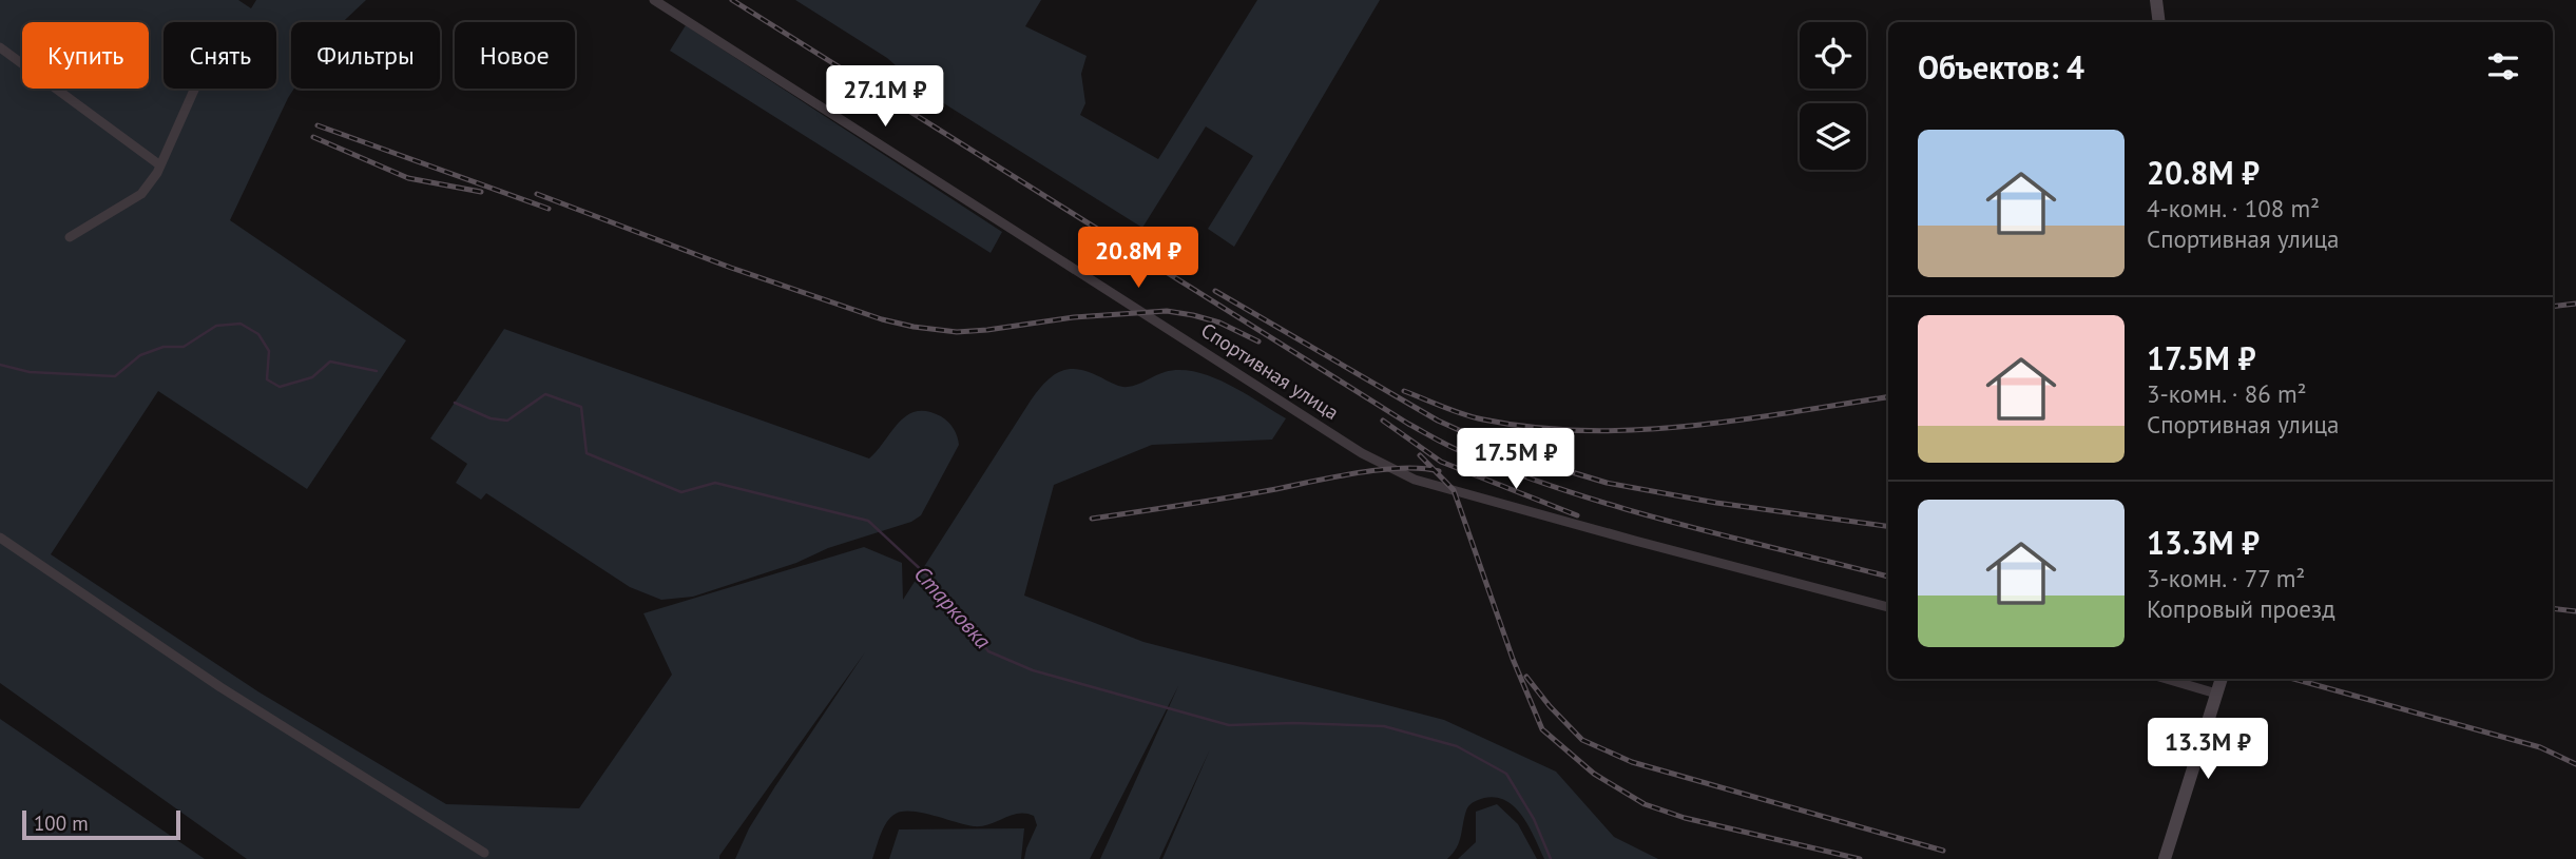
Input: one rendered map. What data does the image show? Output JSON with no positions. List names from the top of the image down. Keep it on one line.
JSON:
{"streets":{"street":["Спортивная улица"]},"water":["Старковка"],"scale_bar":"100 m","page":{"chip":["Купить","Снять","Фильтры","Новое"],"heading":"Объектов: 4","price":["27.1M ₽","20.8M ₽","17.5M ₽","13.3M ₽"],"list":[{"name":"20.8M ₽","note":"4-комн. · 108 m² · Спортивная улица"},{"name":"17.5M ₽","note":"3-комн. · 86 m² · Спортивная улица"},{"name":"13.3M ₽","note":"3-комн. · 77 m² · Копровый проезд"}],"scale":"100 m"}}
